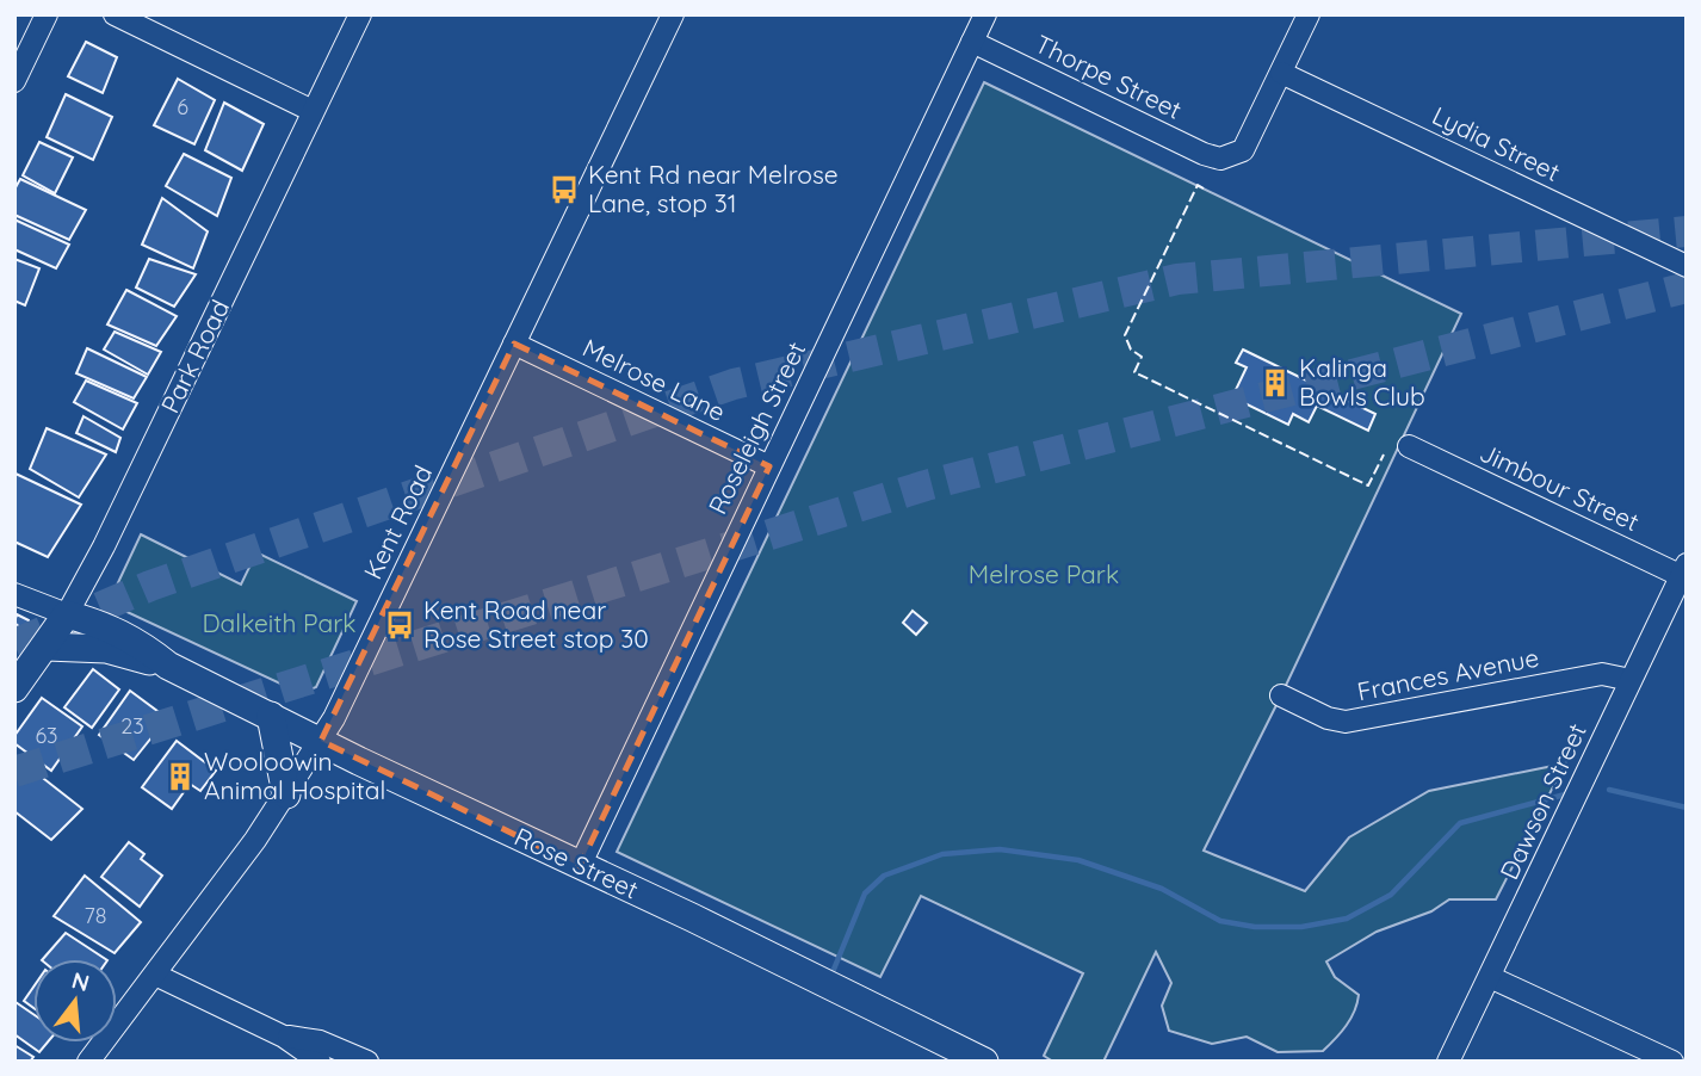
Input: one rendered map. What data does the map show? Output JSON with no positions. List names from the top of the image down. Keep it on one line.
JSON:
{"streets":{"main road":["Park Road","Rose Street"],"street":["Thorpe Street","Lydia Street","Melrose Lane","Roseleigh Street","Jimbour Street","Kent Road","Frances Avenue","Dawson Street"]},"crossings":[["Thorpe Street","Lydia Street"],["Thorpe Street","Roseleigh Street"],["Park Road","Rose Street"],["Melrose Lane","Roseleigh Street"],["Melrose Lane","Kent Road"],["Roseleigh Street","Rose Street"],["Jimbour Street","Dawson Street"],["Kent Road","Rose Street"],["Frances Avenue","Dawson Street"]],"parks":["Melrose Park","Dalkeith Park"],"places":{"bus stop":["Kent Rd near Melrose Lane, stop 31","Kent Road near Rose Street stop 30"],"building":["Kalinga Bowls Club","Wooloowin Animal Hospital"]},"house_numbers":["6","23","63","78"],"north":"top"}
